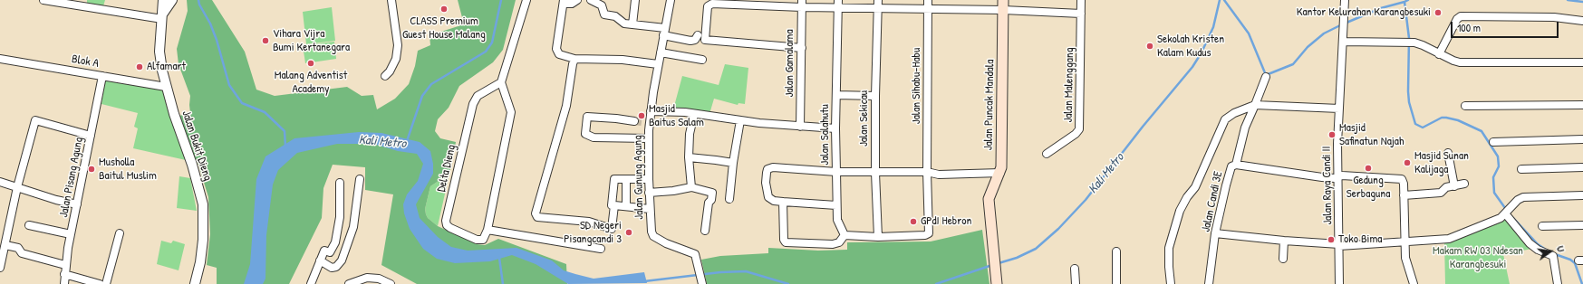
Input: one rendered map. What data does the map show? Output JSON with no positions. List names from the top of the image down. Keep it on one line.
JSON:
{"streets":{"main road":["Jalan Puncak Mandala"],"street":["Blok A","Jalan Gamalama","Jalan Malenggang","Jalan Sihabu-Habu","Jalan Sekicau","Jalan Salahutu","Jalan Bukit Dieng","Delta Dieng","Jalan Pisang Agung","Jalan Gunung Agung","Jalan Raya Candi II","Jalan Candi 3E"]},"crossings":[["Blok A","Jalan Bukit Dieng"],["Blok A","Jalan Pisang Agung"],["Jalan Sihabu-Habu","Jalan Sekicau"],["Jalan Sihabu-Habu","Jalan Salahutu"],["Jalan Puncak Mandala","Jalan Salahutu"],["Jalan Sekicau","Jalan Salahutu"],["Jalan Raya Candi II","Jalan Candi 3E"]],"water":["Kali Metro"],"parks":["Makam RW 03 Ndesan Karangbesuki"],"places":["CLASS Premium Guest House Malang","Kantor Kelurahan Karangbesuki","Vihara Vijra Bumi Kertanegara","Sekolah Kristen Kalam Kudus","Malang Adventist Academy","Alfamart","Masjid Baitus Salam","Masjid Safinatun Najah","Masjid Sunan Kalijaga","Gedung Serbaguna","Musholla Baitul Muslim","GPdI Hebron","SD Negeri Pisangcandi 3","Toko Bima"],"scale_bar":"100 m","north":"right"}
